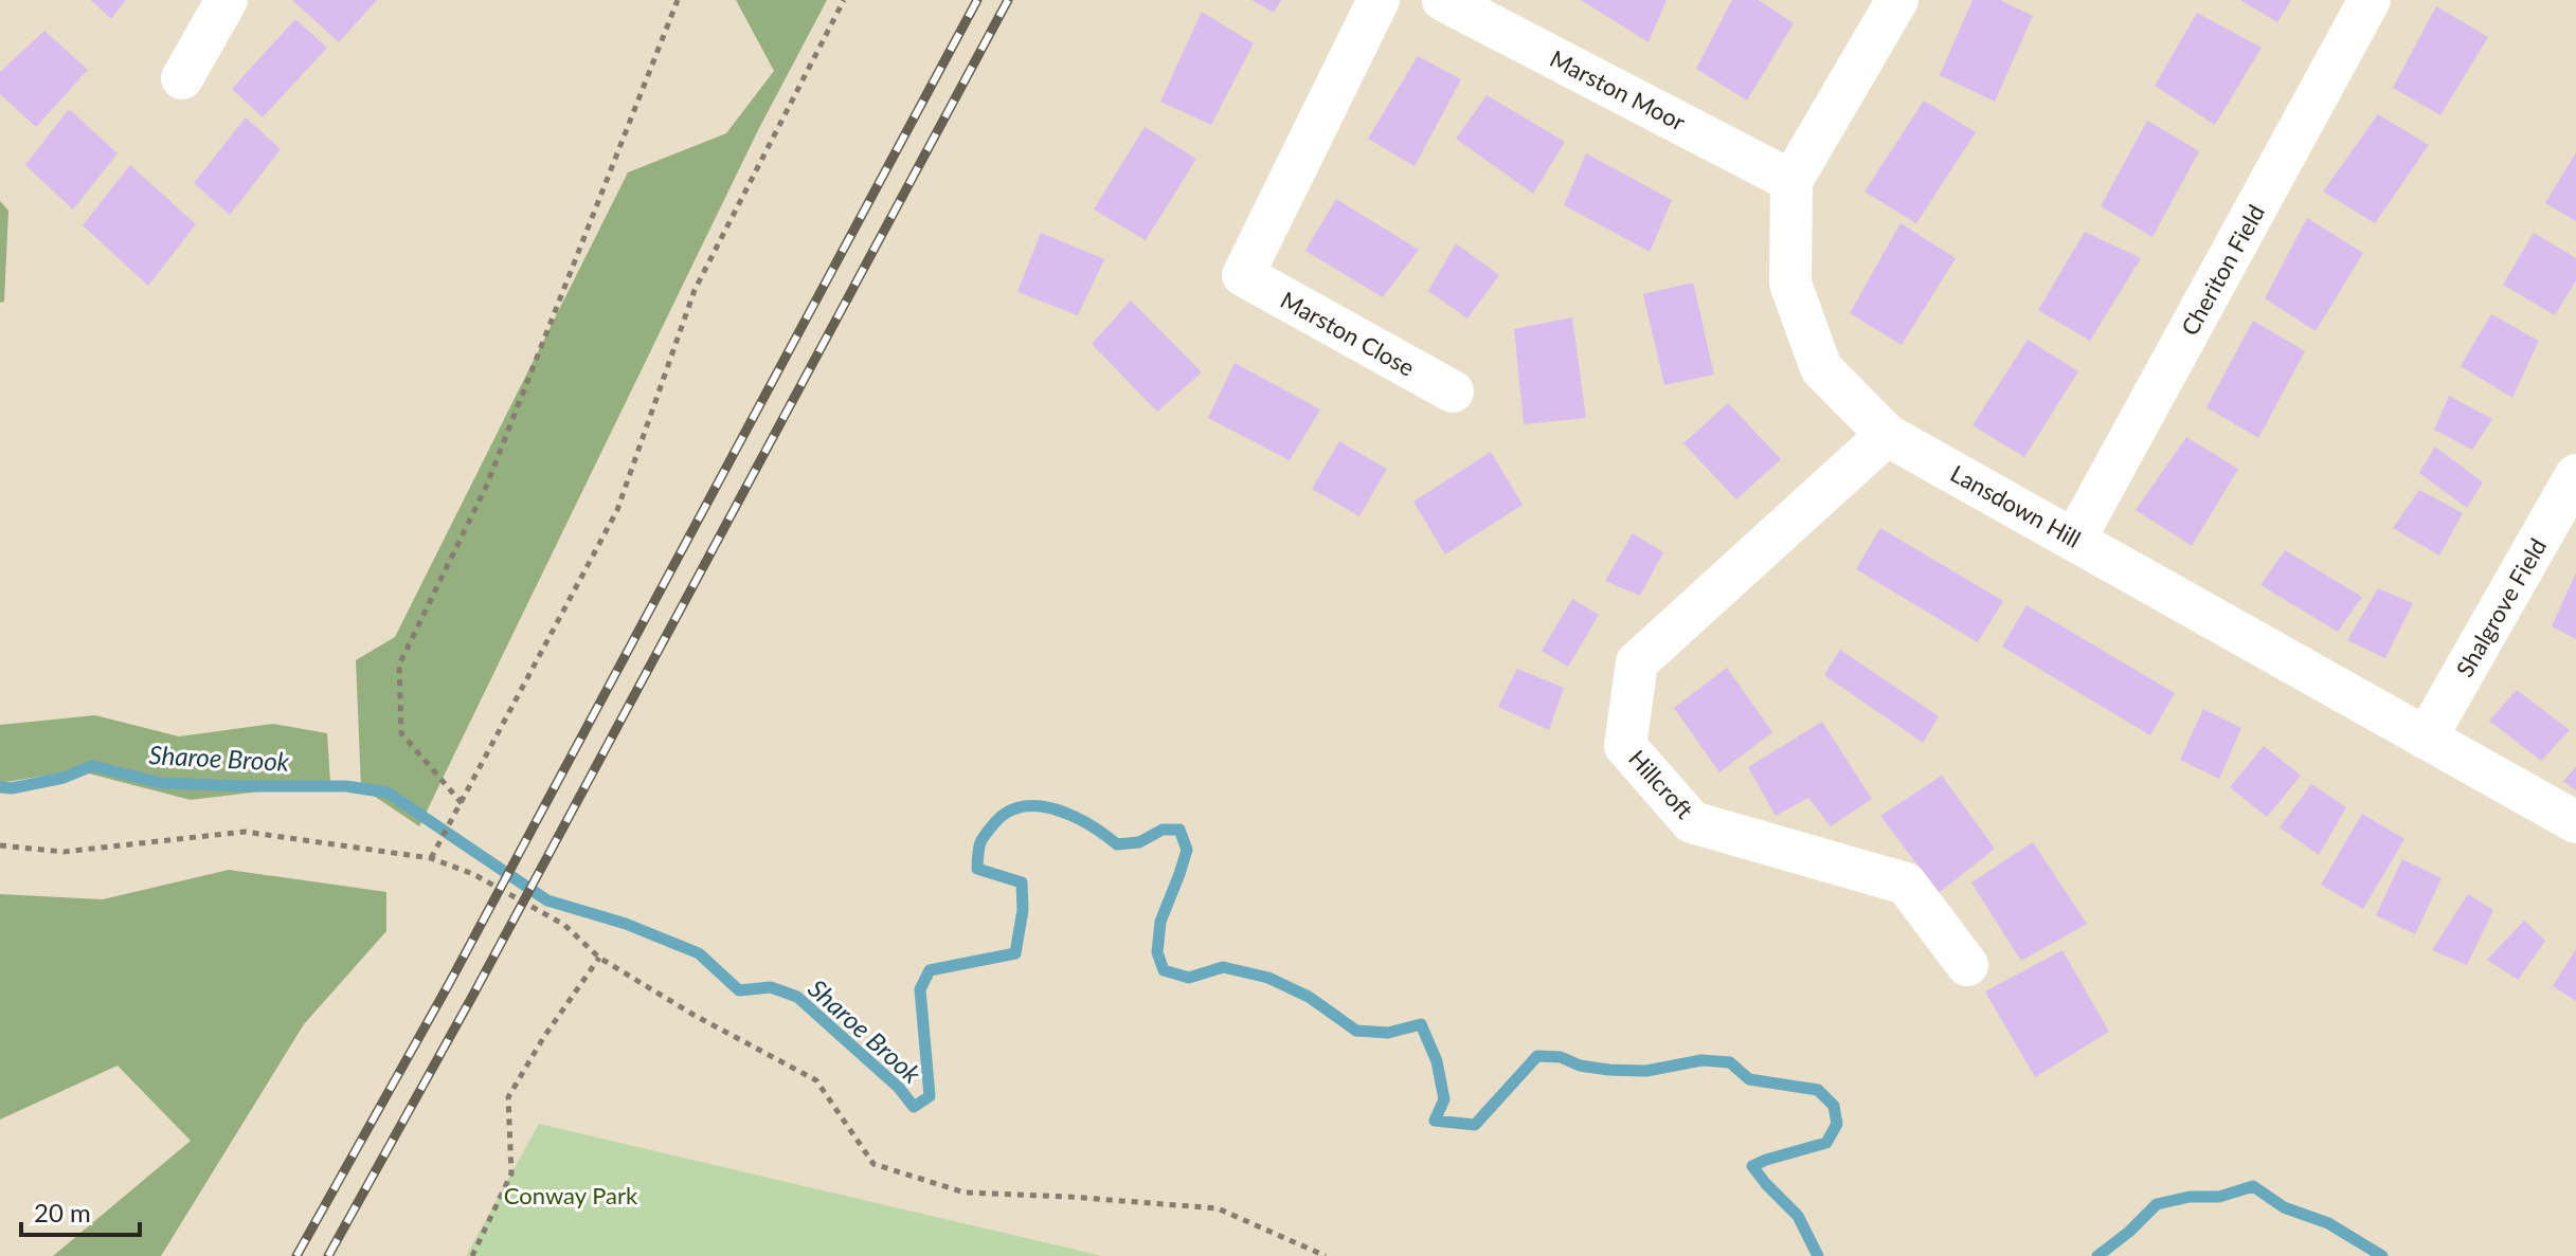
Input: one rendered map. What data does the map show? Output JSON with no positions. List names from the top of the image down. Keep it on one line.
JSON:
{"streets":{"street":["Marston Moor","Cheriton Field","Marston Close","Lansdown Hill","Shalgrove Field","Hillcroft"]},"crossings":[["Marston Moor","Lansdown Hill"],["Cheriton Field","Lansdown Hill"],["Lansdown Hill","Shalgrove Field"],["Lansdown Hill","Hillcroft"]],"water":["Sharoe Brook"],"parks":["Conway Park"],"scale_bar":"20 m"}
